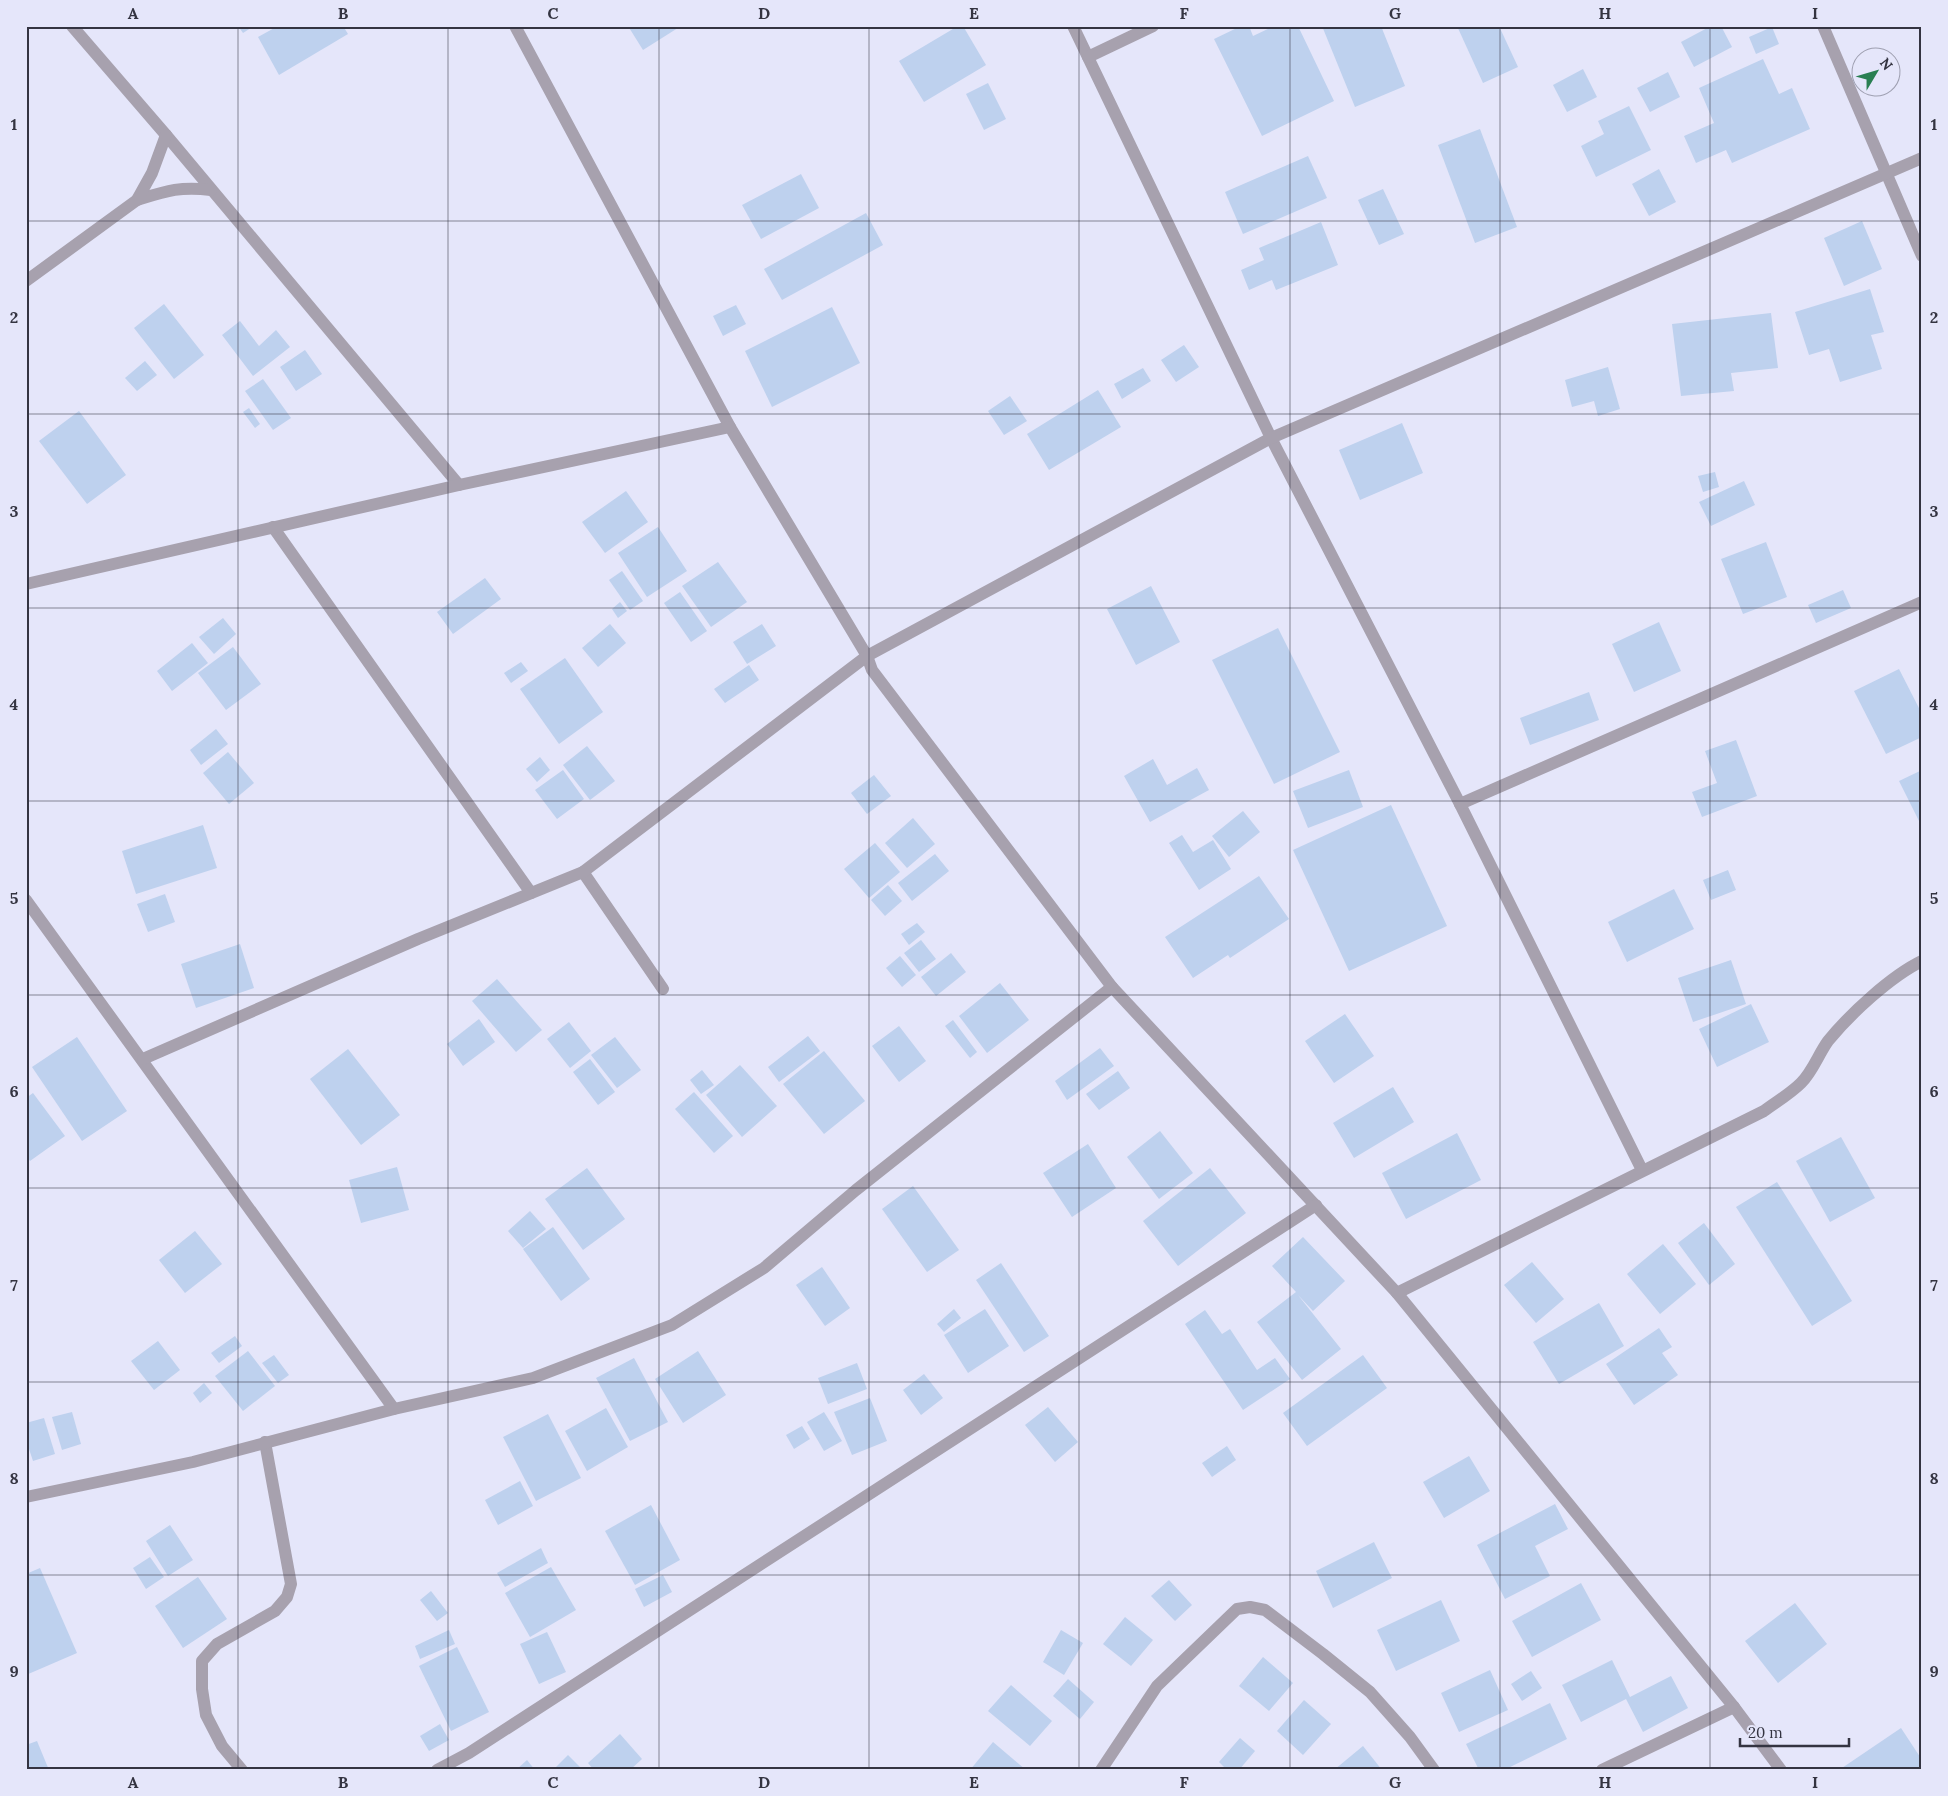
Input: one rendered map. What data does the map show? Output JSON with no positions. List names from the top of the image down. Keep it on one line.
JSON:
{"scale_bar":"20 m","north":"top right","grid":{"columns":["A","B","C","D","E","F","G","H","I"],"rows":["1","2","3","4","5","6","7","8","9"]}}
